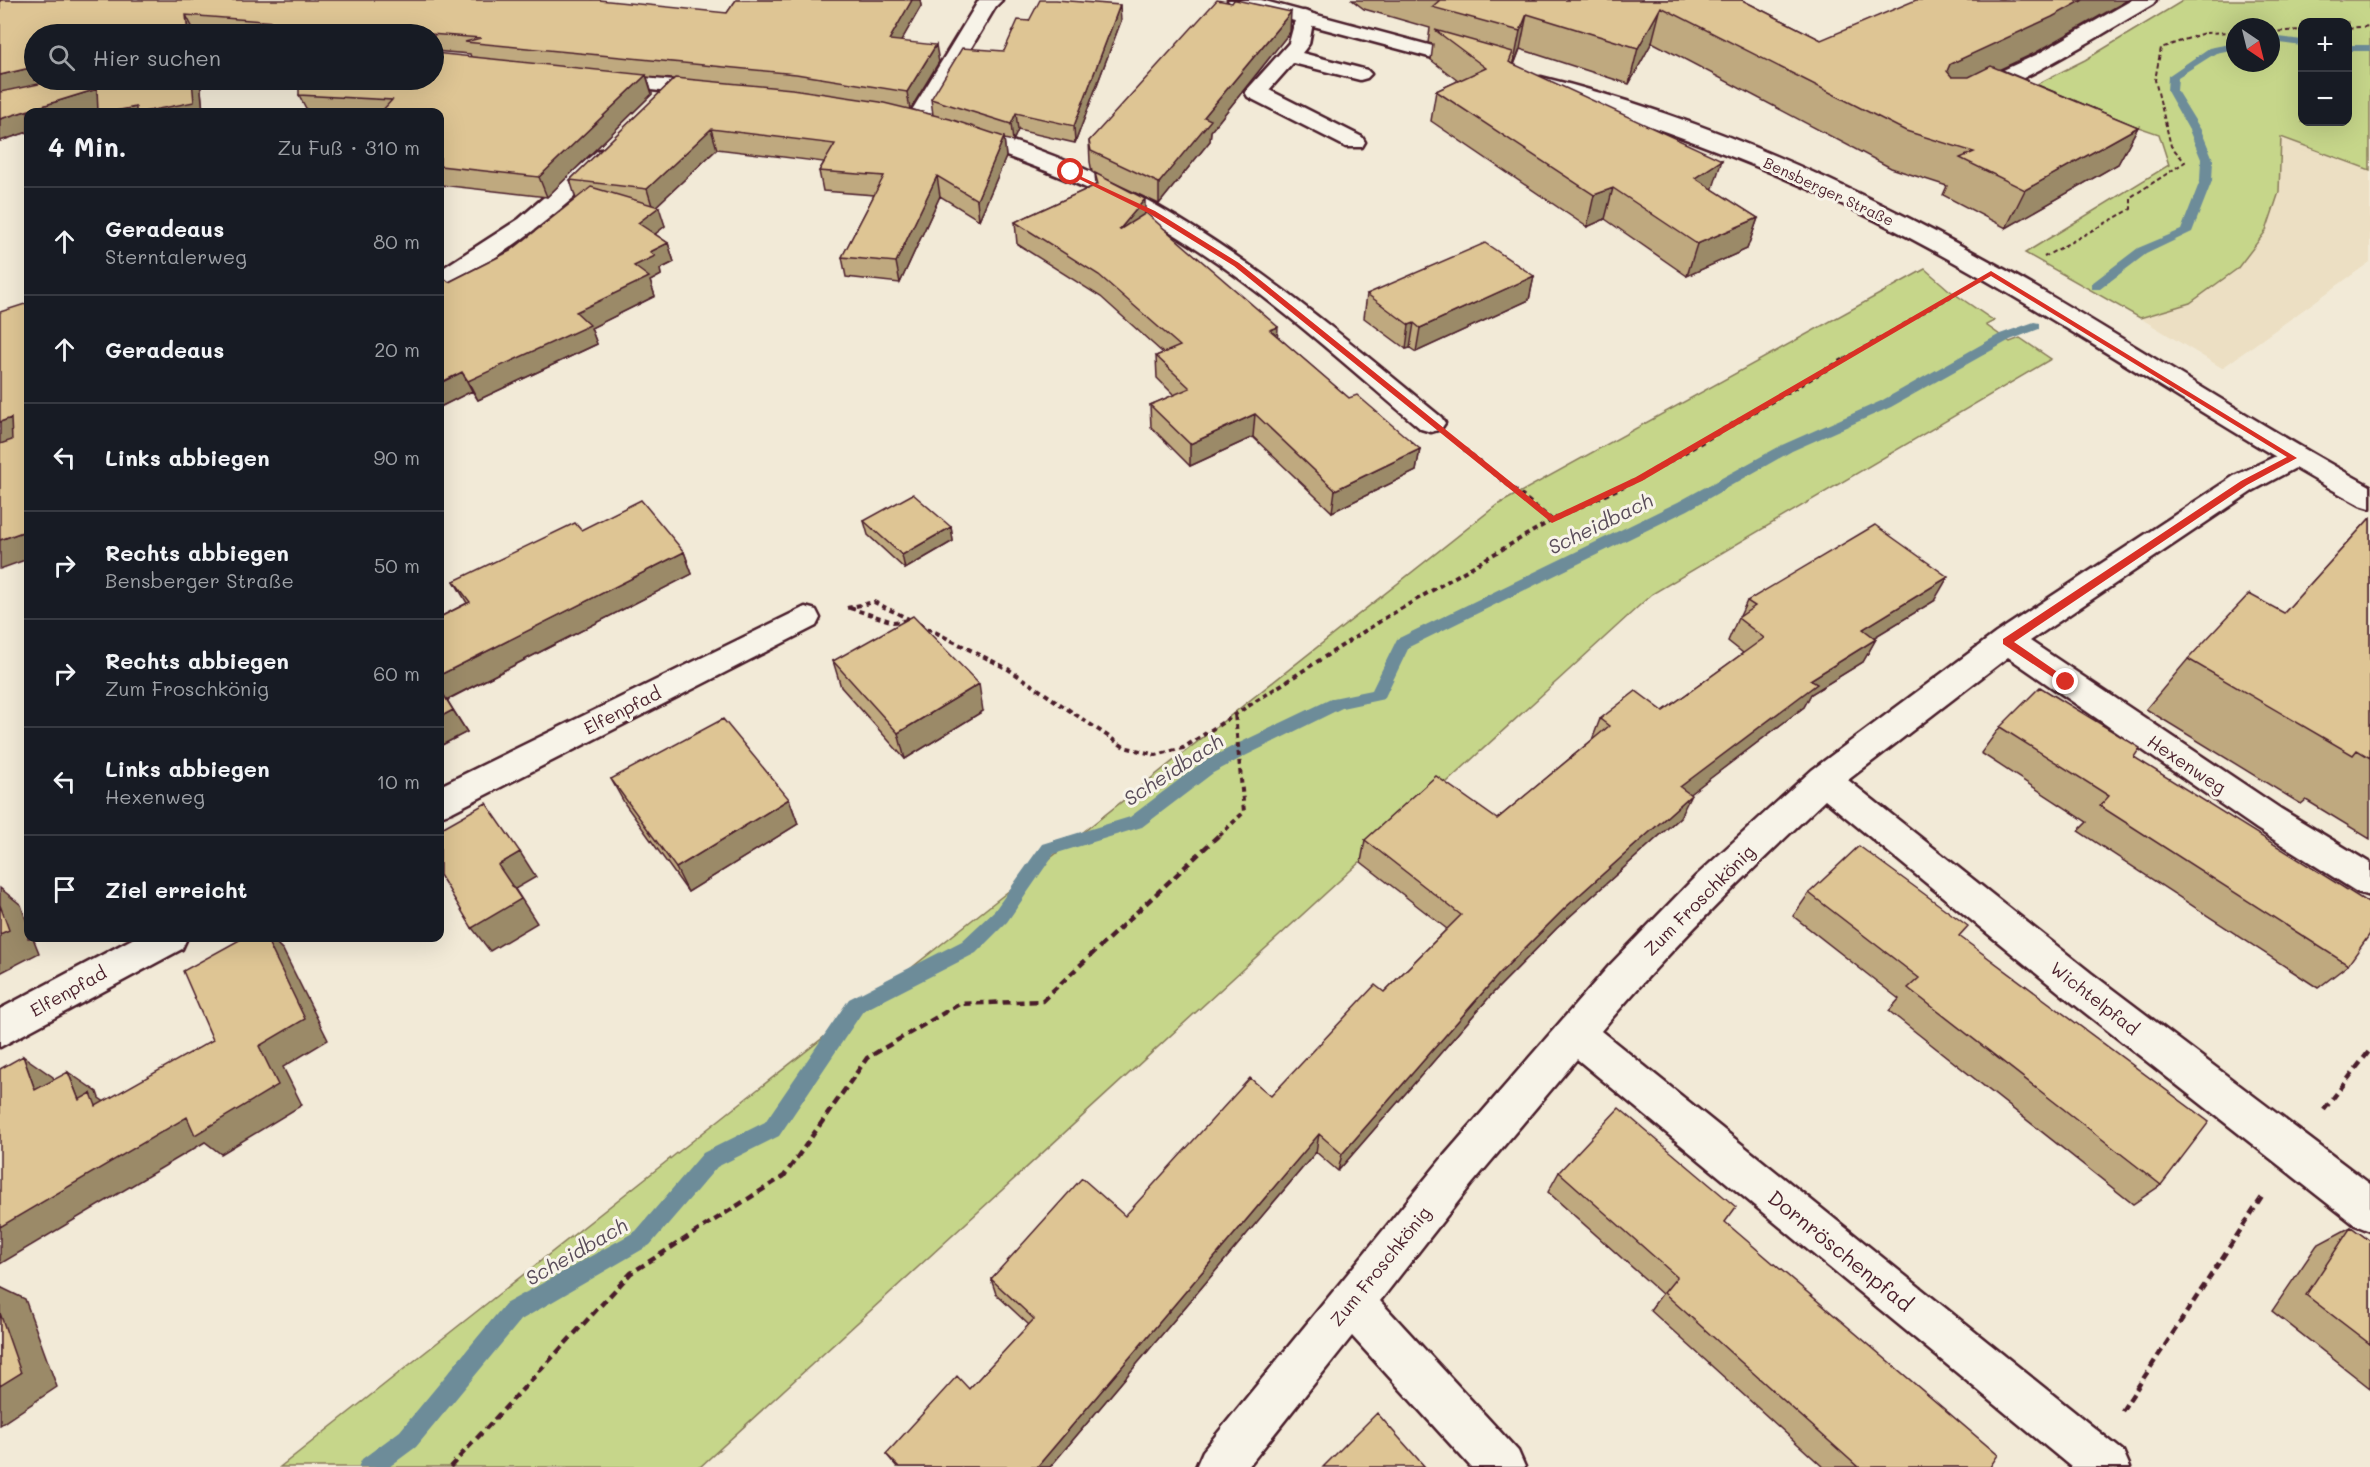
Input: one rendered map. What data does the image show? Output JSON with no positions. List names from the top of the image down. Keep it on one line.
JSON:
{"streets":{"street":["Bensberger Straße","Elfenpfad","Hexenweg","Zum Froschkönig","Wichtelpfad","Dornröschenpfad"]},"crossings":[["Bensberger Straße","Zum Froschkönig"],["Hexenweg","Zum Froschkönig"],["Zum Froschkönig","Wichtelpfad"],["Zum Froschkönig","Dornröschenpfad"]],"water":["Scheidbach"],"north":"bottom right","page":{"map_buttons":["+","−"],"search":"Hier suchen","heading":["4 Min.","Zu Fuß · 310 m"],"list":[["Geradeaus","Sterntalerweg","80 m"],["Geradeaus","20 m"],["Links abbiegen","90 m"],["Rechts abbiegen","Bensberger Straße","50 m"],["Rechts abbiegen","Zum Froschkönig","60 m"],["Links abbiegen","Hexenweg","10 m"],"Ziel erreicht"]}}
